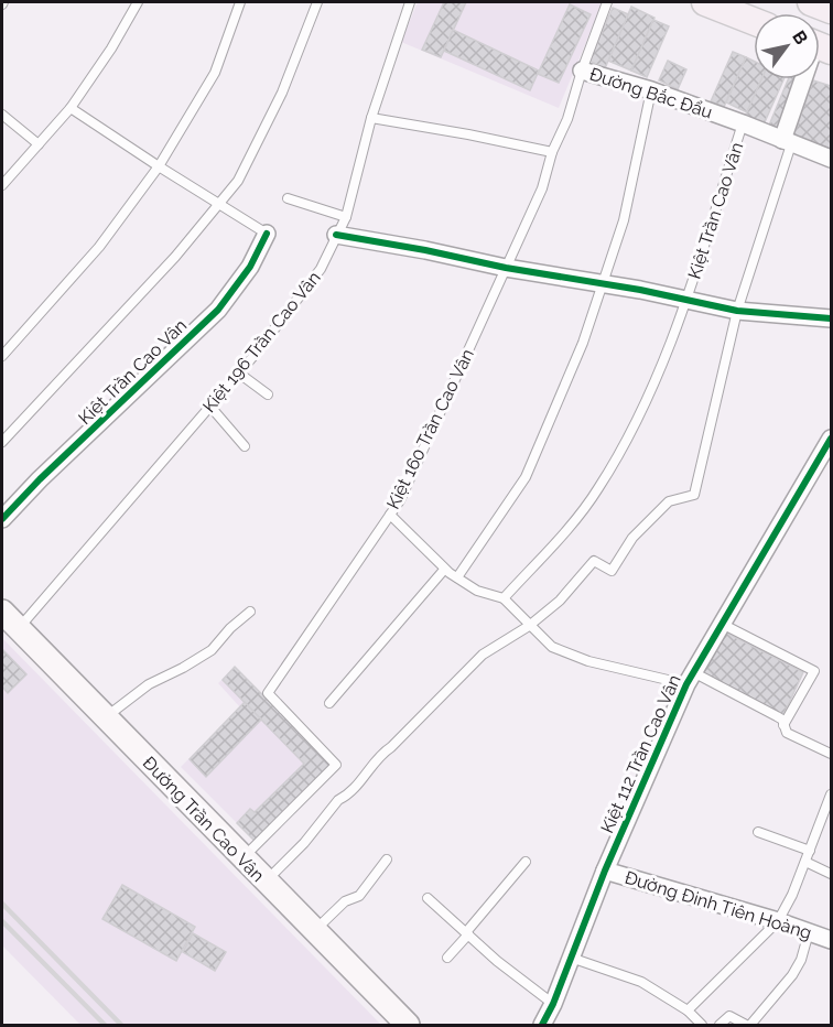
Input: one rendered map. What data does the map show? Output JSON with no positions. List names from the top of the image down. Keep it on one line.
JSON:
{"streets":{"main road":["Đường Trần Cao Vân"],"street":["Đường Bắc Đẩu","Kiệt Trần Cao Vân","Kiệt 112 Trần Cao Vân","Đường Đinh Tiên Hoàng"],"lane":["Kiệt 196 Trần Cao Vân","Kiệt 160 Trần Cao Vân"]},"crossings":[["Đường Bắc Đẩu","Kiệt Trần Cao Vân"],["Đường Bắc Đẩu","Kiệt 160 Trần Cao Vân"],["Kiệt 196 Trần Cao Vân","Đường Trần Cao Vân"],["Kiệt 160 Trần Cao Vân","Đường Trần Cao Vân"],["Kiệt 112 Trần Cao Vân","Đường Đinh Tiên Hoàng"]],"north":"top right"}
